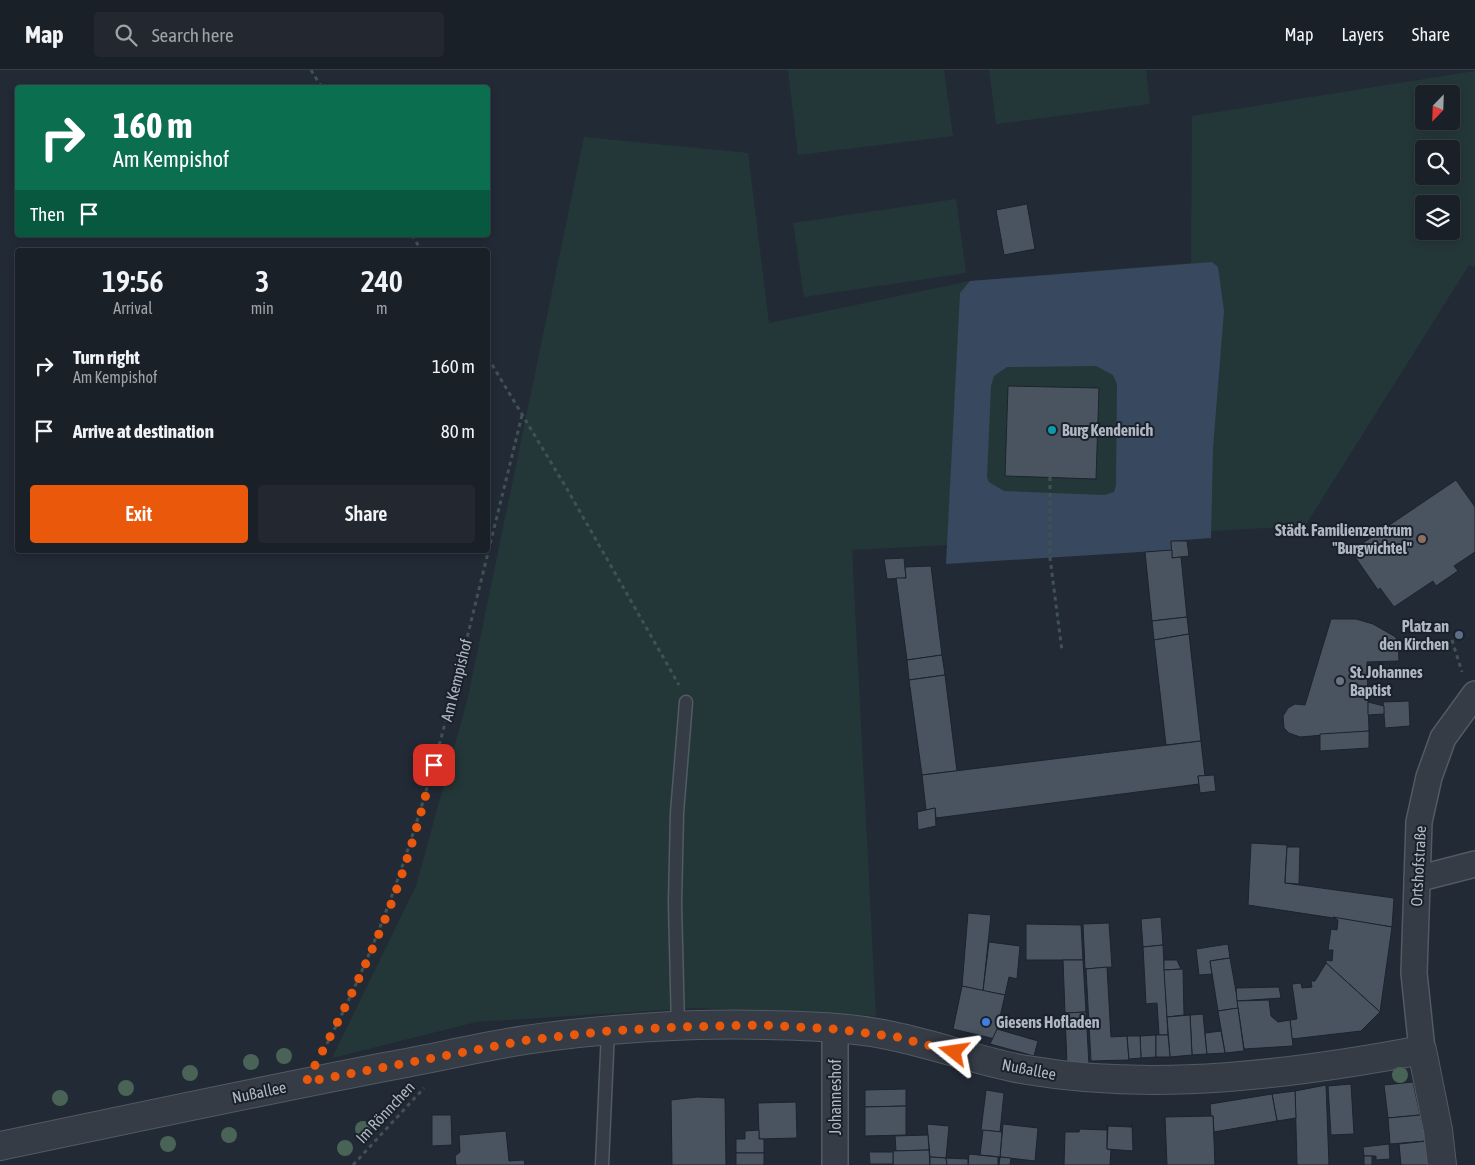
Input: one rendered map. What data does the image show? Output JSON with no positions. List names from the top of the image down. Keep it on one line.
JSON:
{"streets":{"street":["Ortshofstraße","Nußallee","Johanneshof"],"path":["Am Kempishof","Im Rönnchen"]},"crossings":[["Am Kempishof","Nußallee"],["Ortshofstraße","Nußallee"],["Nußallee","Johanneshof"],["Nußallee","Im Rönnchen"]],"places":["Burg Kendenich","Städt. Familienzentrum \"Burgwichtel\"","Platz an den Kirchen","St. Johannes Baptist","Giesens Hofladen"],"north":"bottom left","page":{"header":"Map","search":"Search here","nav":["Map","Layers","Share"],"turn":["160 m","Am Kempishof"],"then":"Then","eta":["19:56","Arrival","3","min","240","m"],"list":[{"name":"Turn right","note":"Am Kempishof","value":"160 m"},{"name":"Arrive at destination","value":"80 m"}],"buttons":["Exit","Share"]}}
